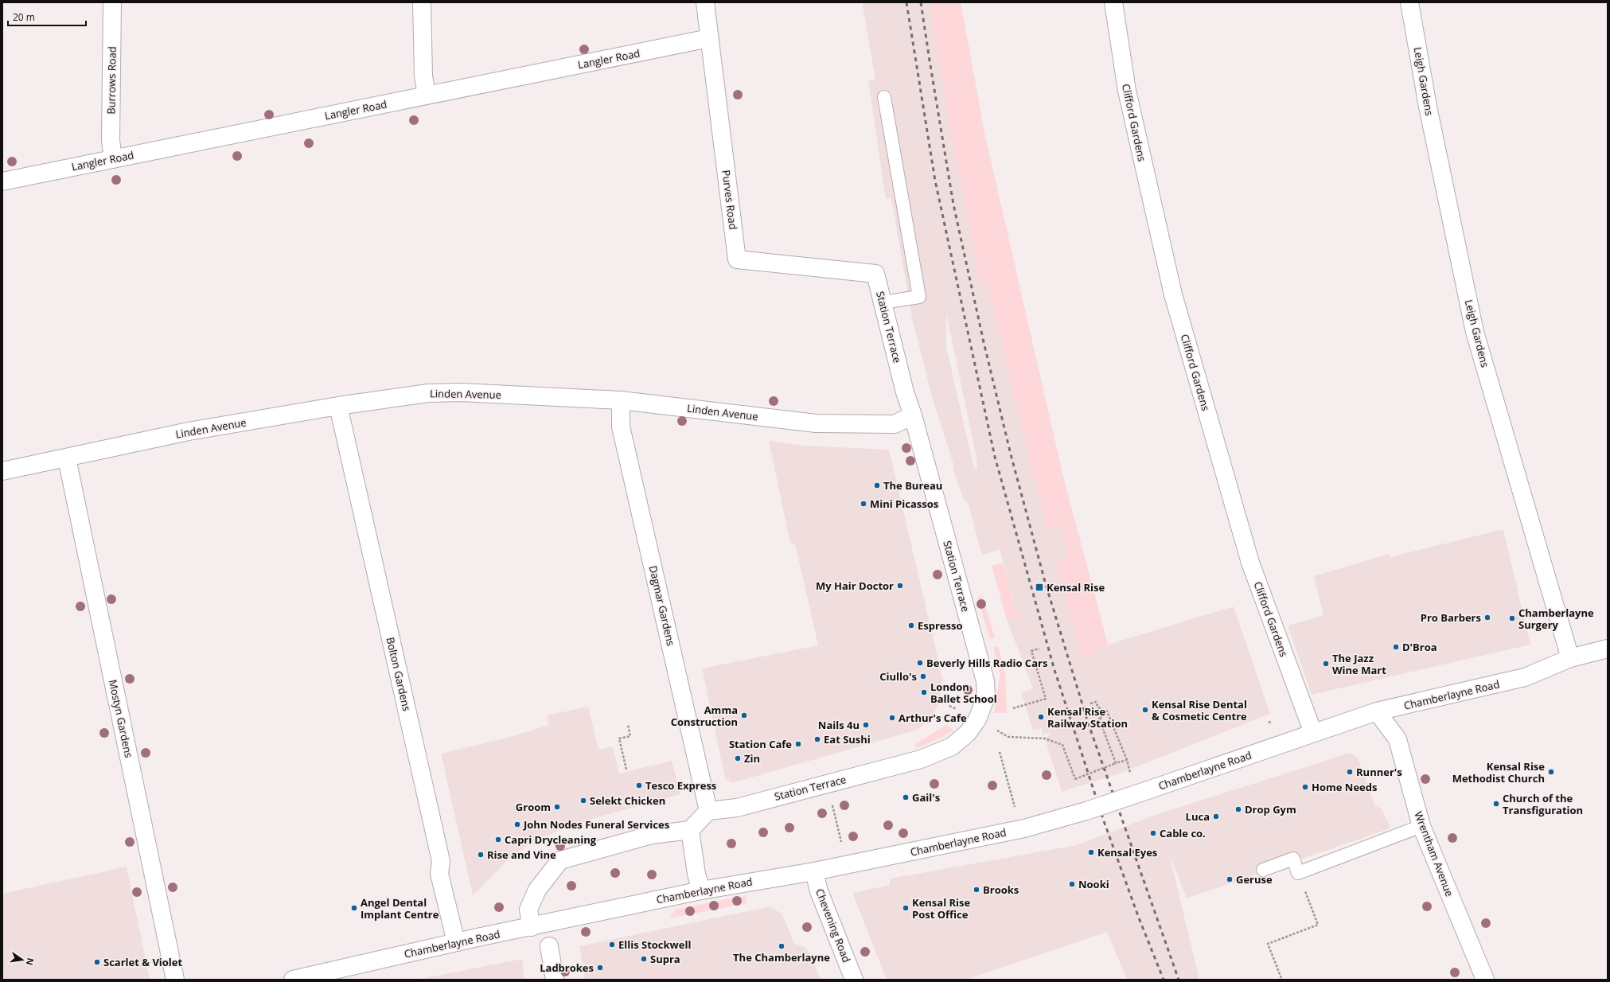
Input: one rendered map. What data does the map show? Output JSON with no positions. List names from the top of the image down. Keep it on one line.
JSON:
{"streets":{"street":["Langler Road","Burrows Road","Leigh Gardens","Clifford Gardens","Purves Road","Station Terrace","Linden Avenue","Dagmar Gardens","Bolton Gardens","Chamberlayne Road","Mostyn Gardens","Wrentham Avenue","Chevening Road"]},"crossings":[["Langler Road","Burrows Road"],["Langler Road","Purves Road"],["Leigh Gardens","Chamberlayne Road"],["Clifford Gardens","Chamberlayne Road"],["Purves Road","Station Terrace"],["Station Terrace","Linden Avenue"],["Station Terrace","Dagmar Gardens"],["Linden Avenue","Dagmar Gardens"],["Linden Avenue","Bolton Gardens"],["Linden Avenue","Mostyn Gardens"],["Bolton Gardens","Chamberlayne Road"],["Chamberlayne Road","Wrentham Avenue"],["Chamberlayne Road","Chevening Road"]],"places":{"other":["The Bureau","Mini Picassos","My Hair Doctor","Pro Barbers","Chamberlayne Surgery","Espresso","D'Broa","Beverly Hills Radio Cars","The Jazz Wine Mart","Ciullo's","London Ballet School","Kensal Rise Dental & Cosmetic Centre","Amma Construction","Kensal Rise Railway Station","Arthur's Cafe","Nails 4u","Eat Sushi","Station Cafe","Zin","Runner's","Kensal Rise Methodist Church","Tesco Express","Home Needs","Gail's","Selekt Chicken","Church of the Transfiguration","Groom","Drop Gym","Luca","John Nodes Funeral Services","Cable co.","Capri Drycleaning","Kensal Eyes","Rise and Vine","Geruse","Nooki","Brooks","Angel Dental Implant Centre","Kensal Rise Post Office","Ellis Stockwell","The Chamberlayne","Supra","Scarlet & Violet","Ladbrokes"],"transit":["Kensal Rise"]},"scale_bar":"20 m","north":"right"}
